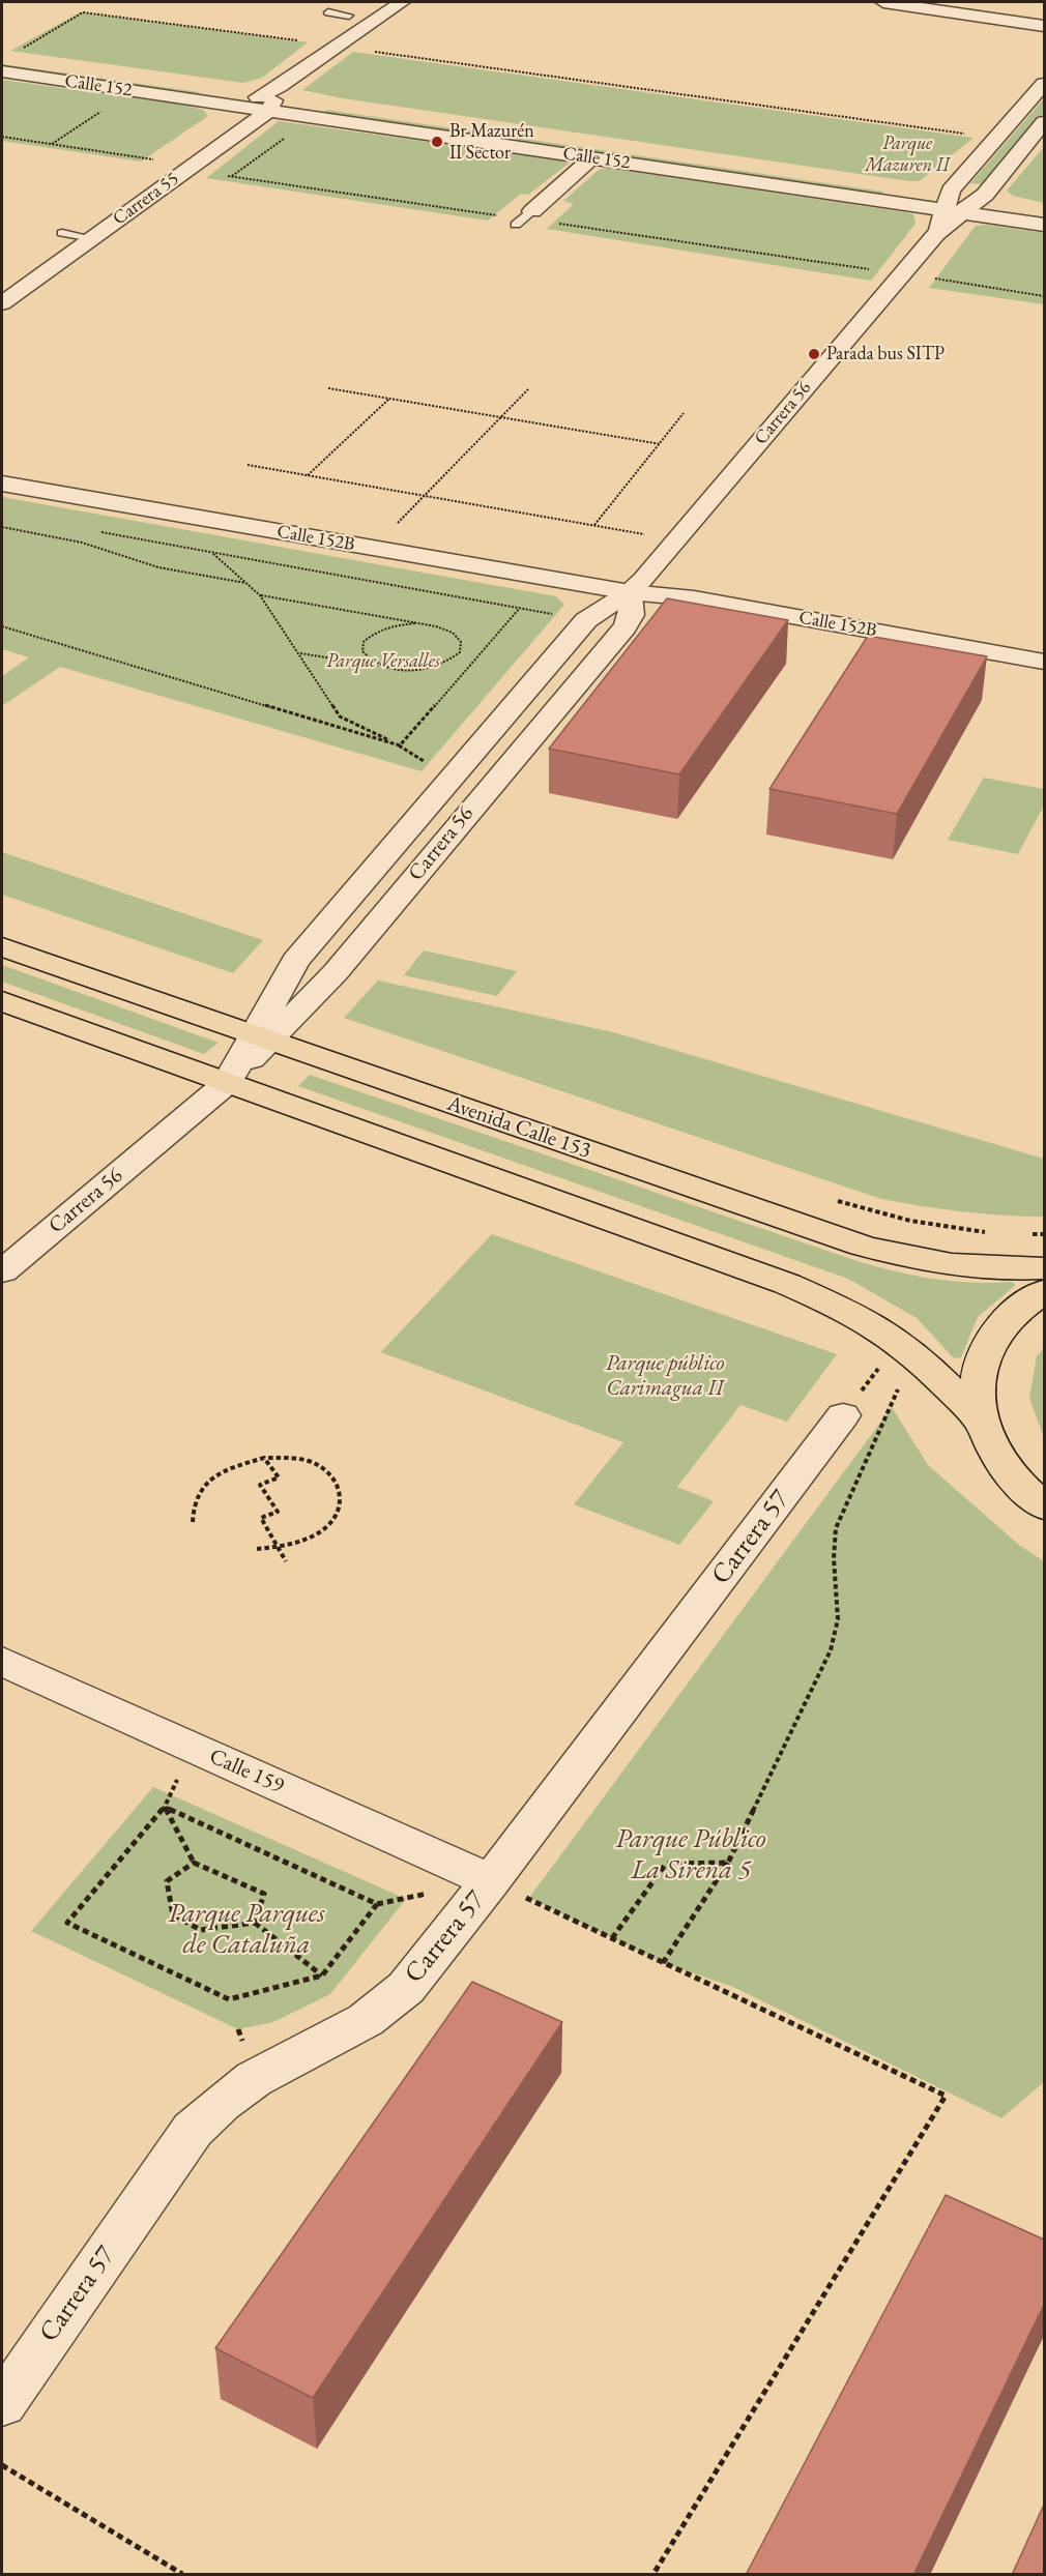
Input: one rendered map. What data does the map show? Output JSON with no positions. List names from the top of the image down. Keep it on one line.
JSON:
{"streets":{"main road":["Avenida Calle 153"],"street":["Calle 152","Carrera 55","Carrera 56","Calle 152B","Carrera 57","Calle 159"]},"crossings":[["Calle 152","Carrera 55"],["Calle 152","Carrera 56"],["Carrera 56","Calle 152B"],["Carrera 56","Avenida Calle 153"],["Carrera 57","Calle 159"]],"parks":["Parque Mazuren II","Parque Versalles","Parque público Carimagua II","Parque Público La Sirena 5","Parque Parques de Cataluña"],"places":["Br Mazurén II Sector","Parada bus SITP"]}
